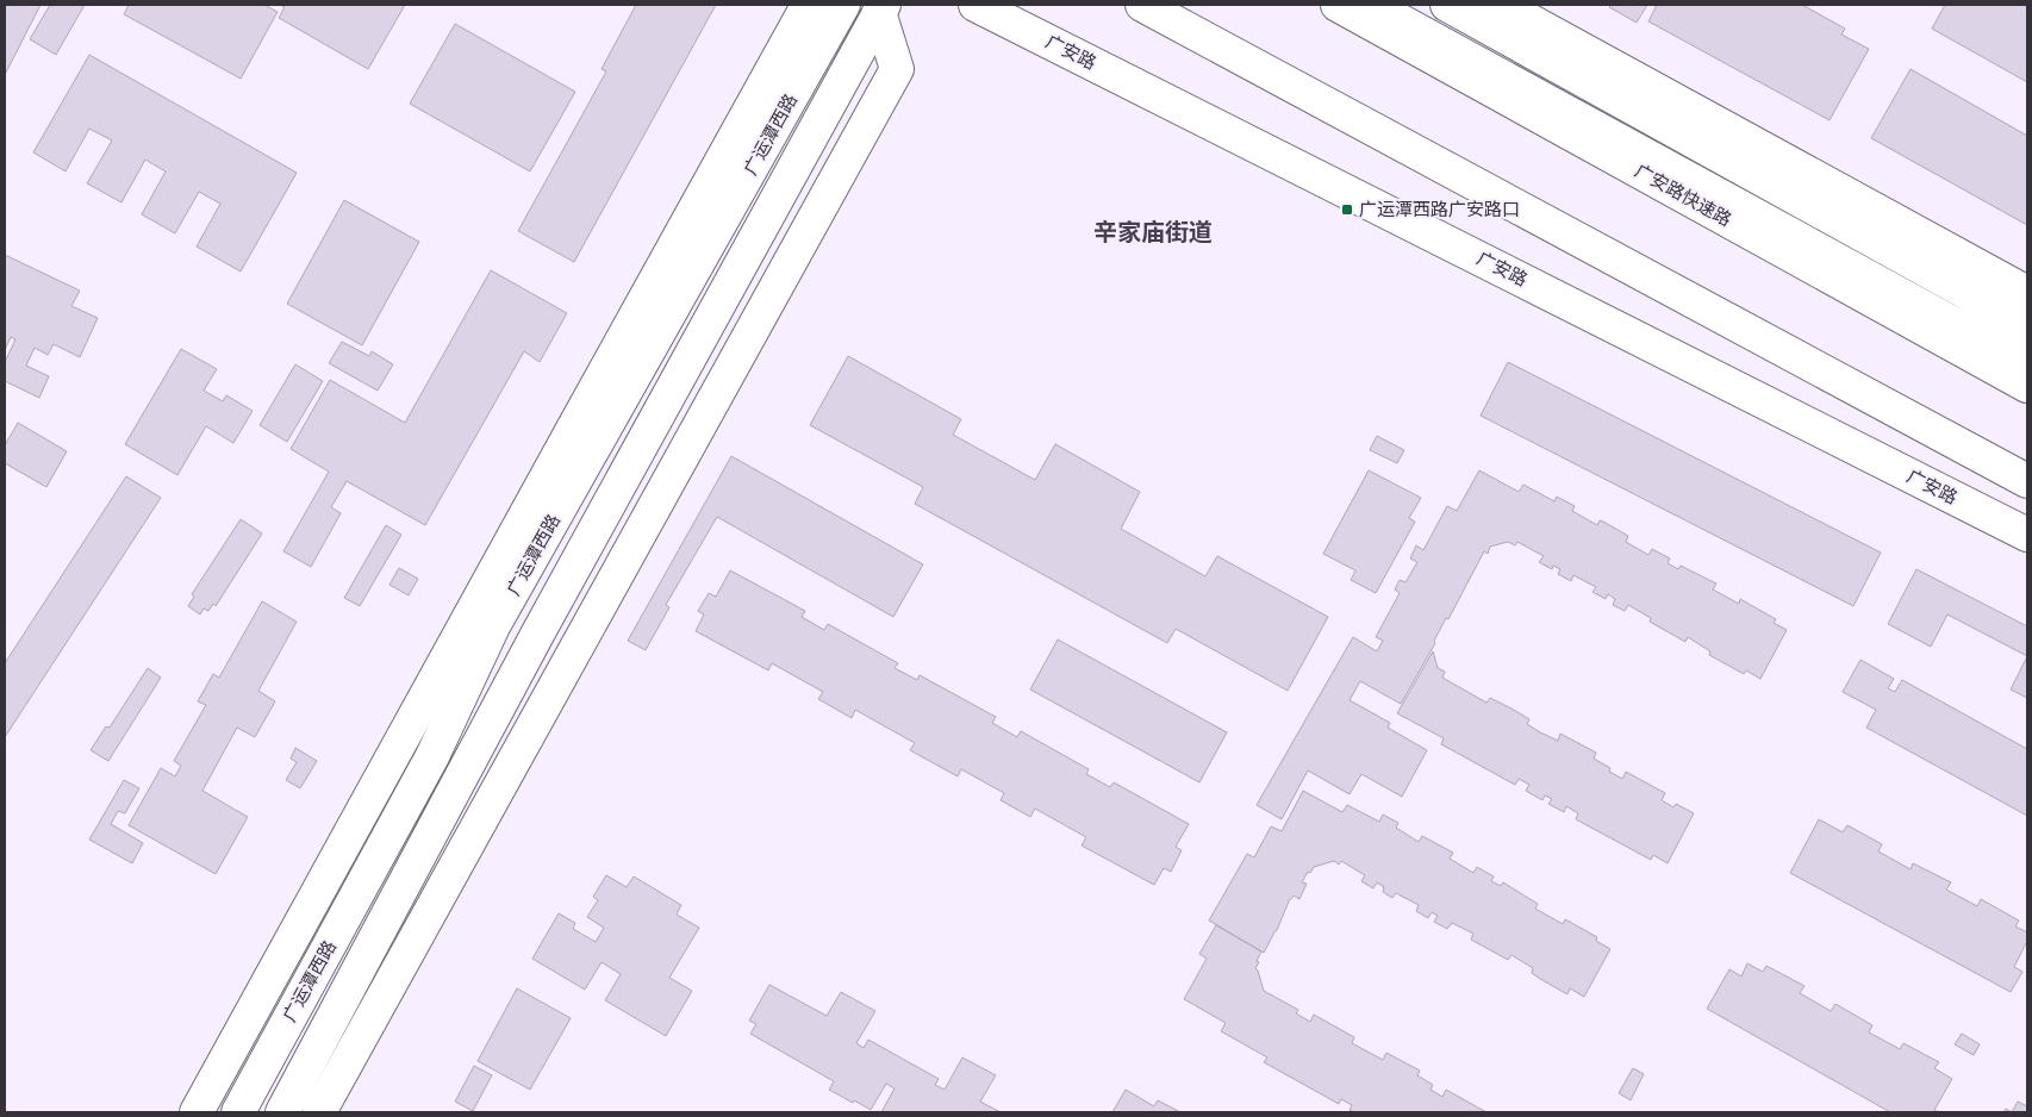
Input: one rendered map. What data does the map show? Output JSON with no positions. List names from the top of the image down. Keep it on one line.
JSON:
{"streets":{"main road":["广安路","广运潭西路","广安路快速路"]},"districts":["辛家庙街道"],"places":{"transit":["广运潭西路广安路口"]}}
